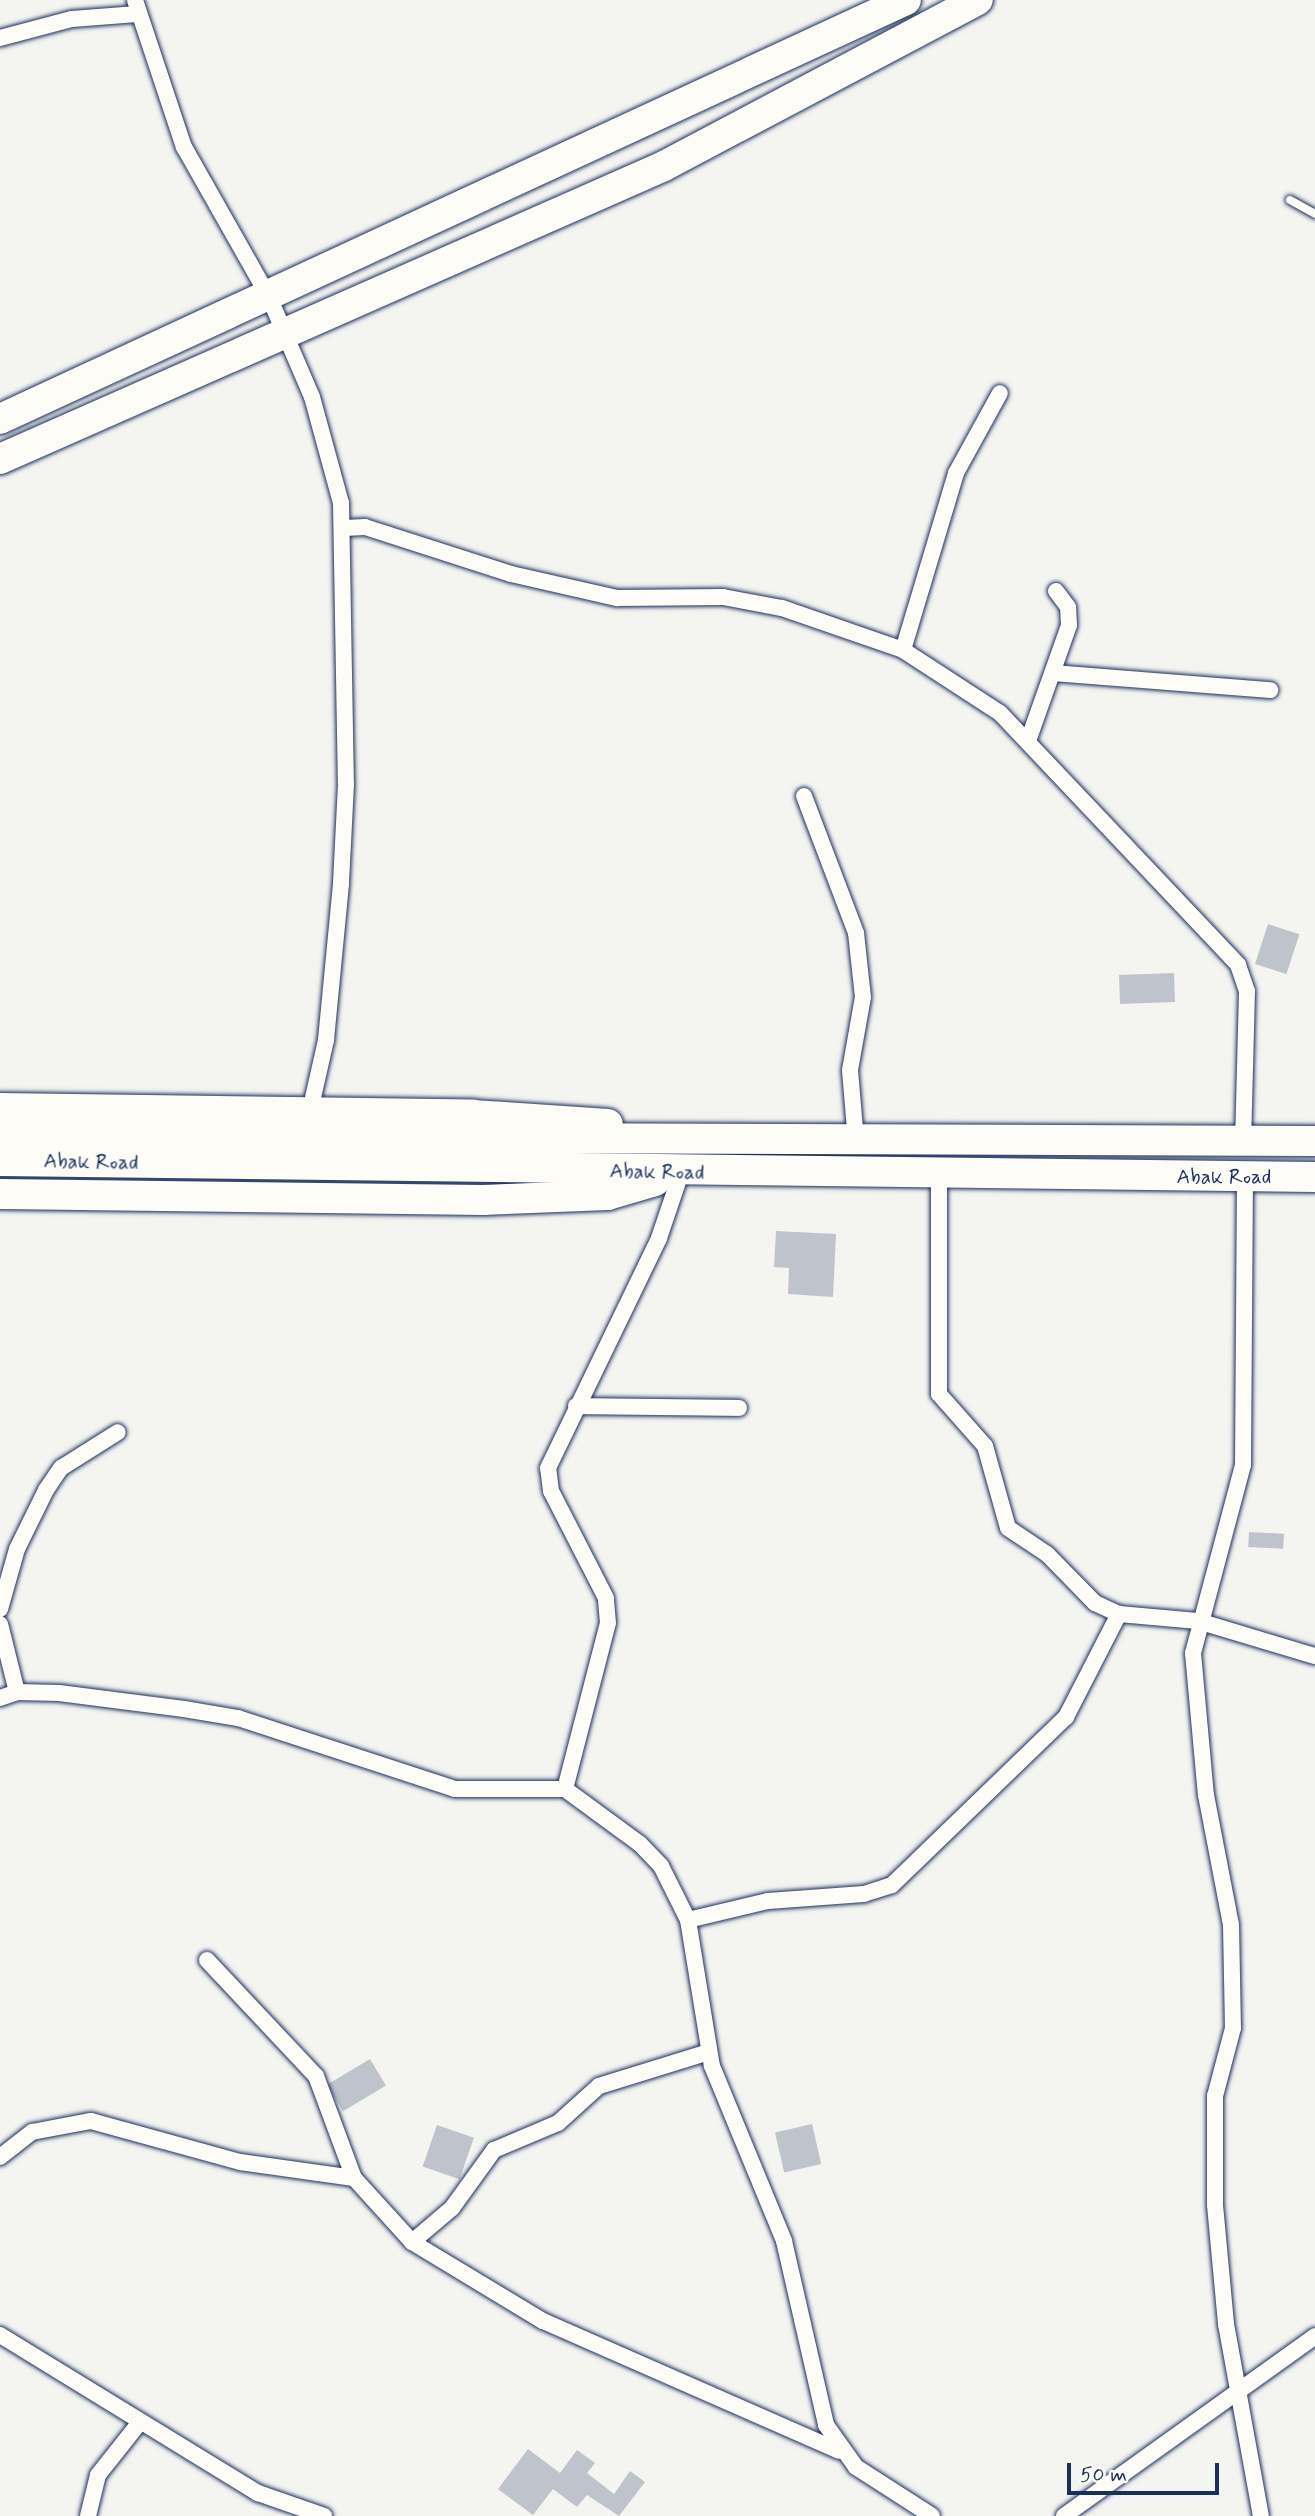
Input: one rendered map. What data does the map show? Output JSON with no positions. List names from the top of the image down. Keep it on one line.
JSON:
{"streets":{"highway":["Abak Road"]},"scale_bar":"50 m"}
